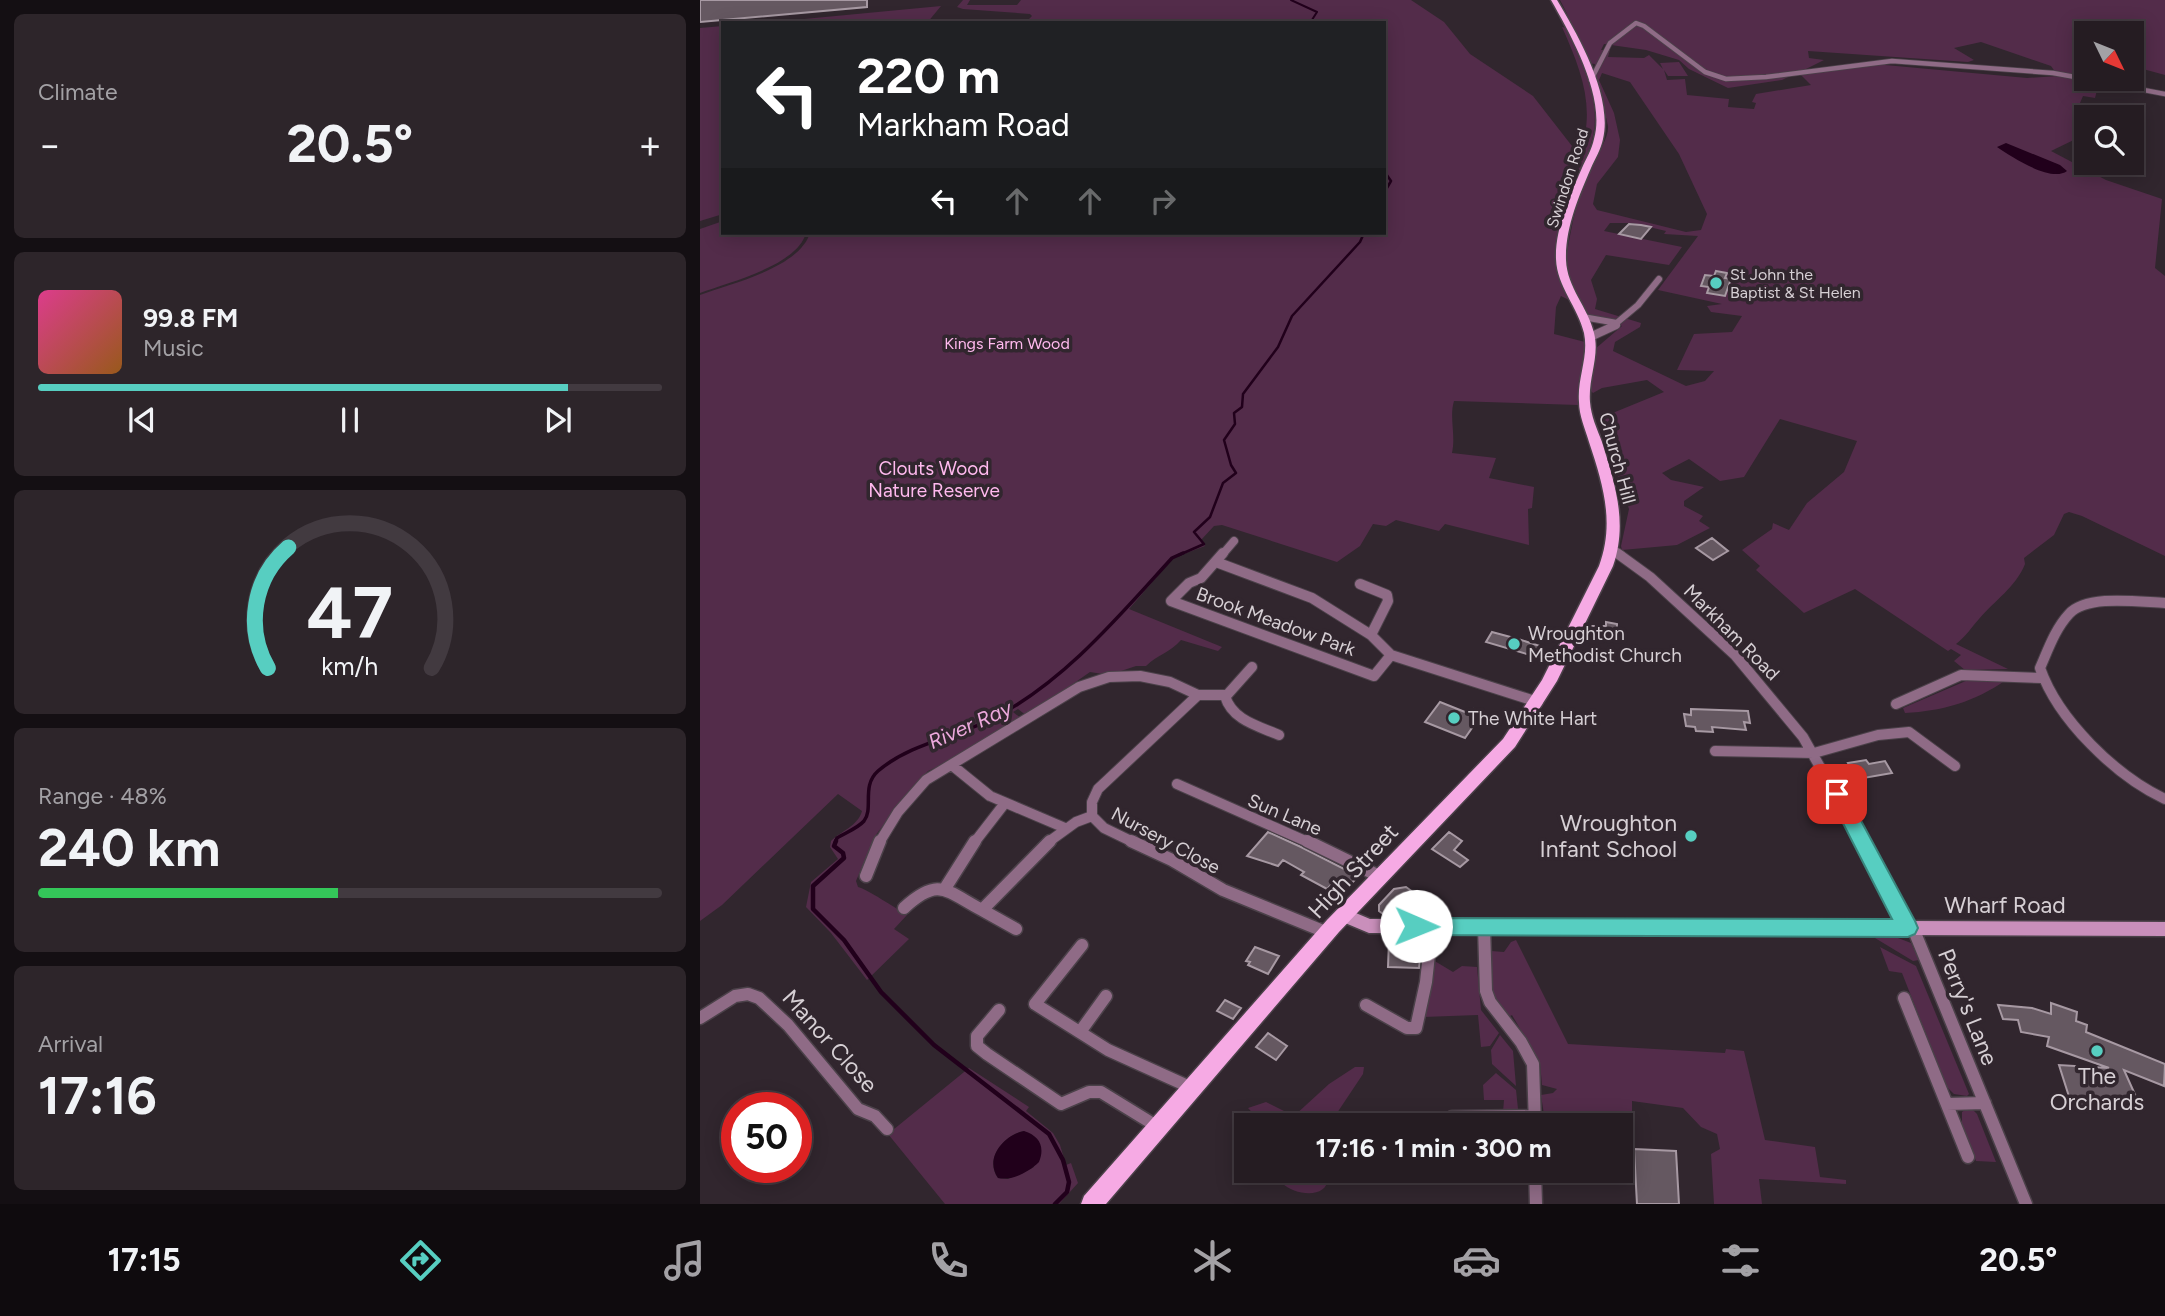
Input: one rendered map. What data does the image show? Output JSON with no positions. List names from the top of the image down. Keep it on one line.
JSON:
{"streets":{"main road":["Swindon Road","Church Hill","High Street","Wharf Road"],"street":["Brook Meadow Park","Markham Road","Sun Lane","Nursery Close","Perry's Lane","Manor Close"]},"crossings":[["Swindon Road","Church Hill"],["Church Hill","Markham Road"],["Church Hill","High Street"],["Markham Road","High Street"],["Markham Road","Wharf Road"],["Markham Road","Perry's Lane"],["Sun Lane","High Street"],["Nursery Close","High Street"],["High Street","Wharf Road"],["Wharf Road","Perry's Lane"]],"water":["River Ray"],"parks":["Kings Farm Wood","Clouts Wood Nature Reserve"],"places":["St John the Baptist & St Helen","Wroughton Methodist Church","The White Hart","Wroughton Infant School","The Orchards"],"north":"bottom right","page":{"tile":["Climate",["Range · 48%","240 km"],["Arrival","17:16"]],"turn":["220 m","Markham Road"],"heat":["−","20.5°","+"],"song":["99.8 FM","Music"],"limit":"50","trip":"17:16 · 1 min · 300 m","tabs":["17:15","20.5°"],"gauge":["47","km/h"]}}
